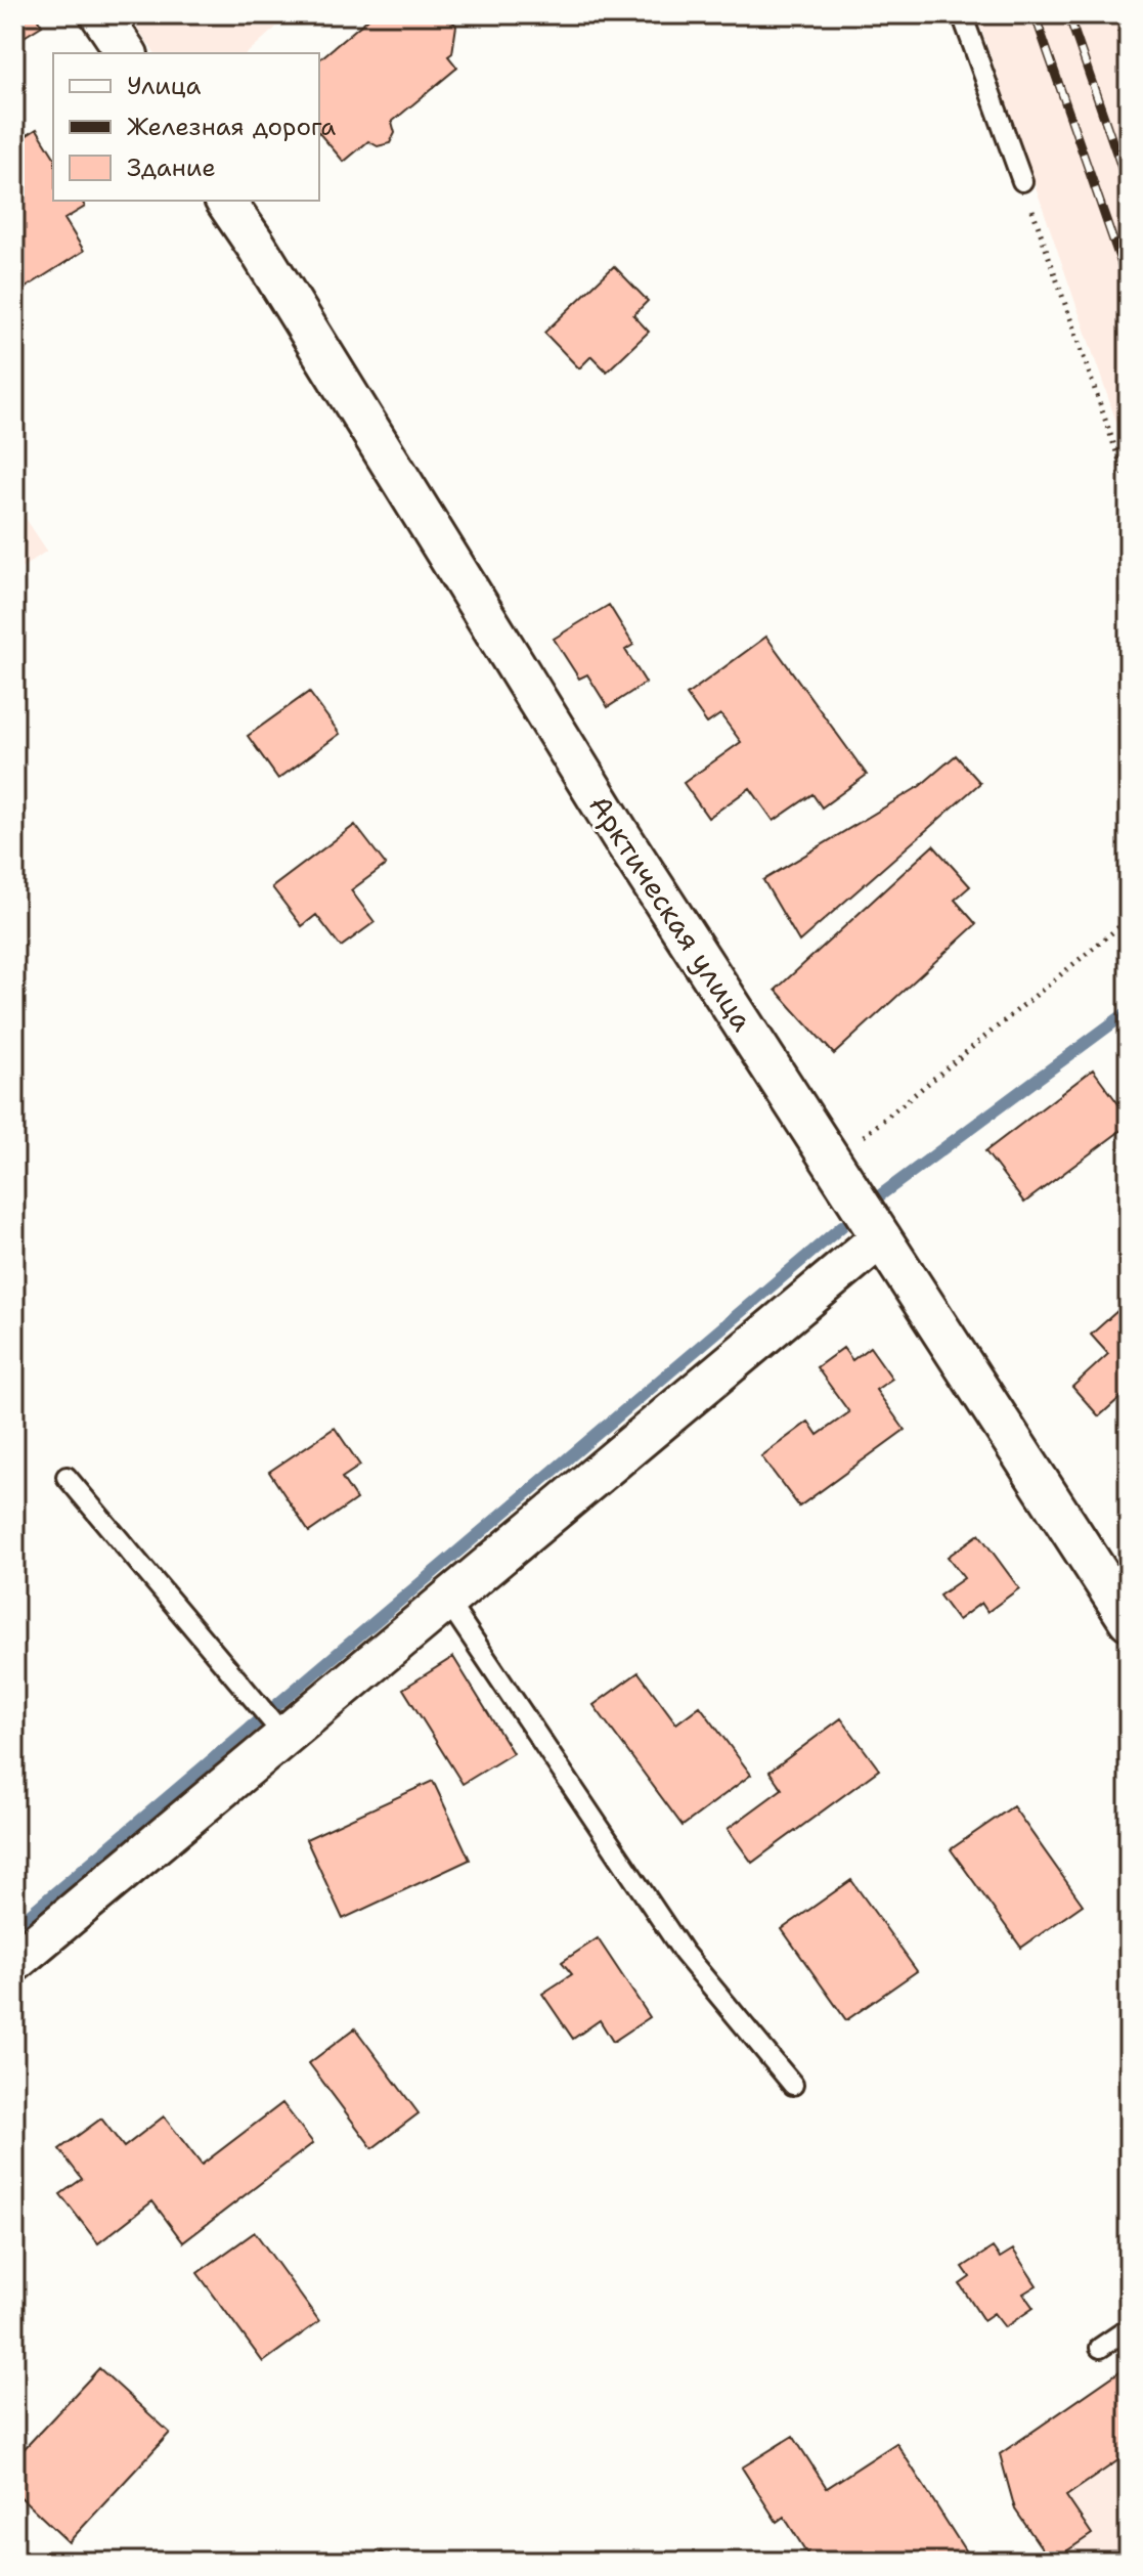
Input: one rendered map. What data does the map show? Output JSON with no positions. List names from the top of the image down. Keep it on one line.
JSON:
{"streets":{"street":["Арктическая улица"]},"legend":["Улица","Железная дорога","Здание"]}
